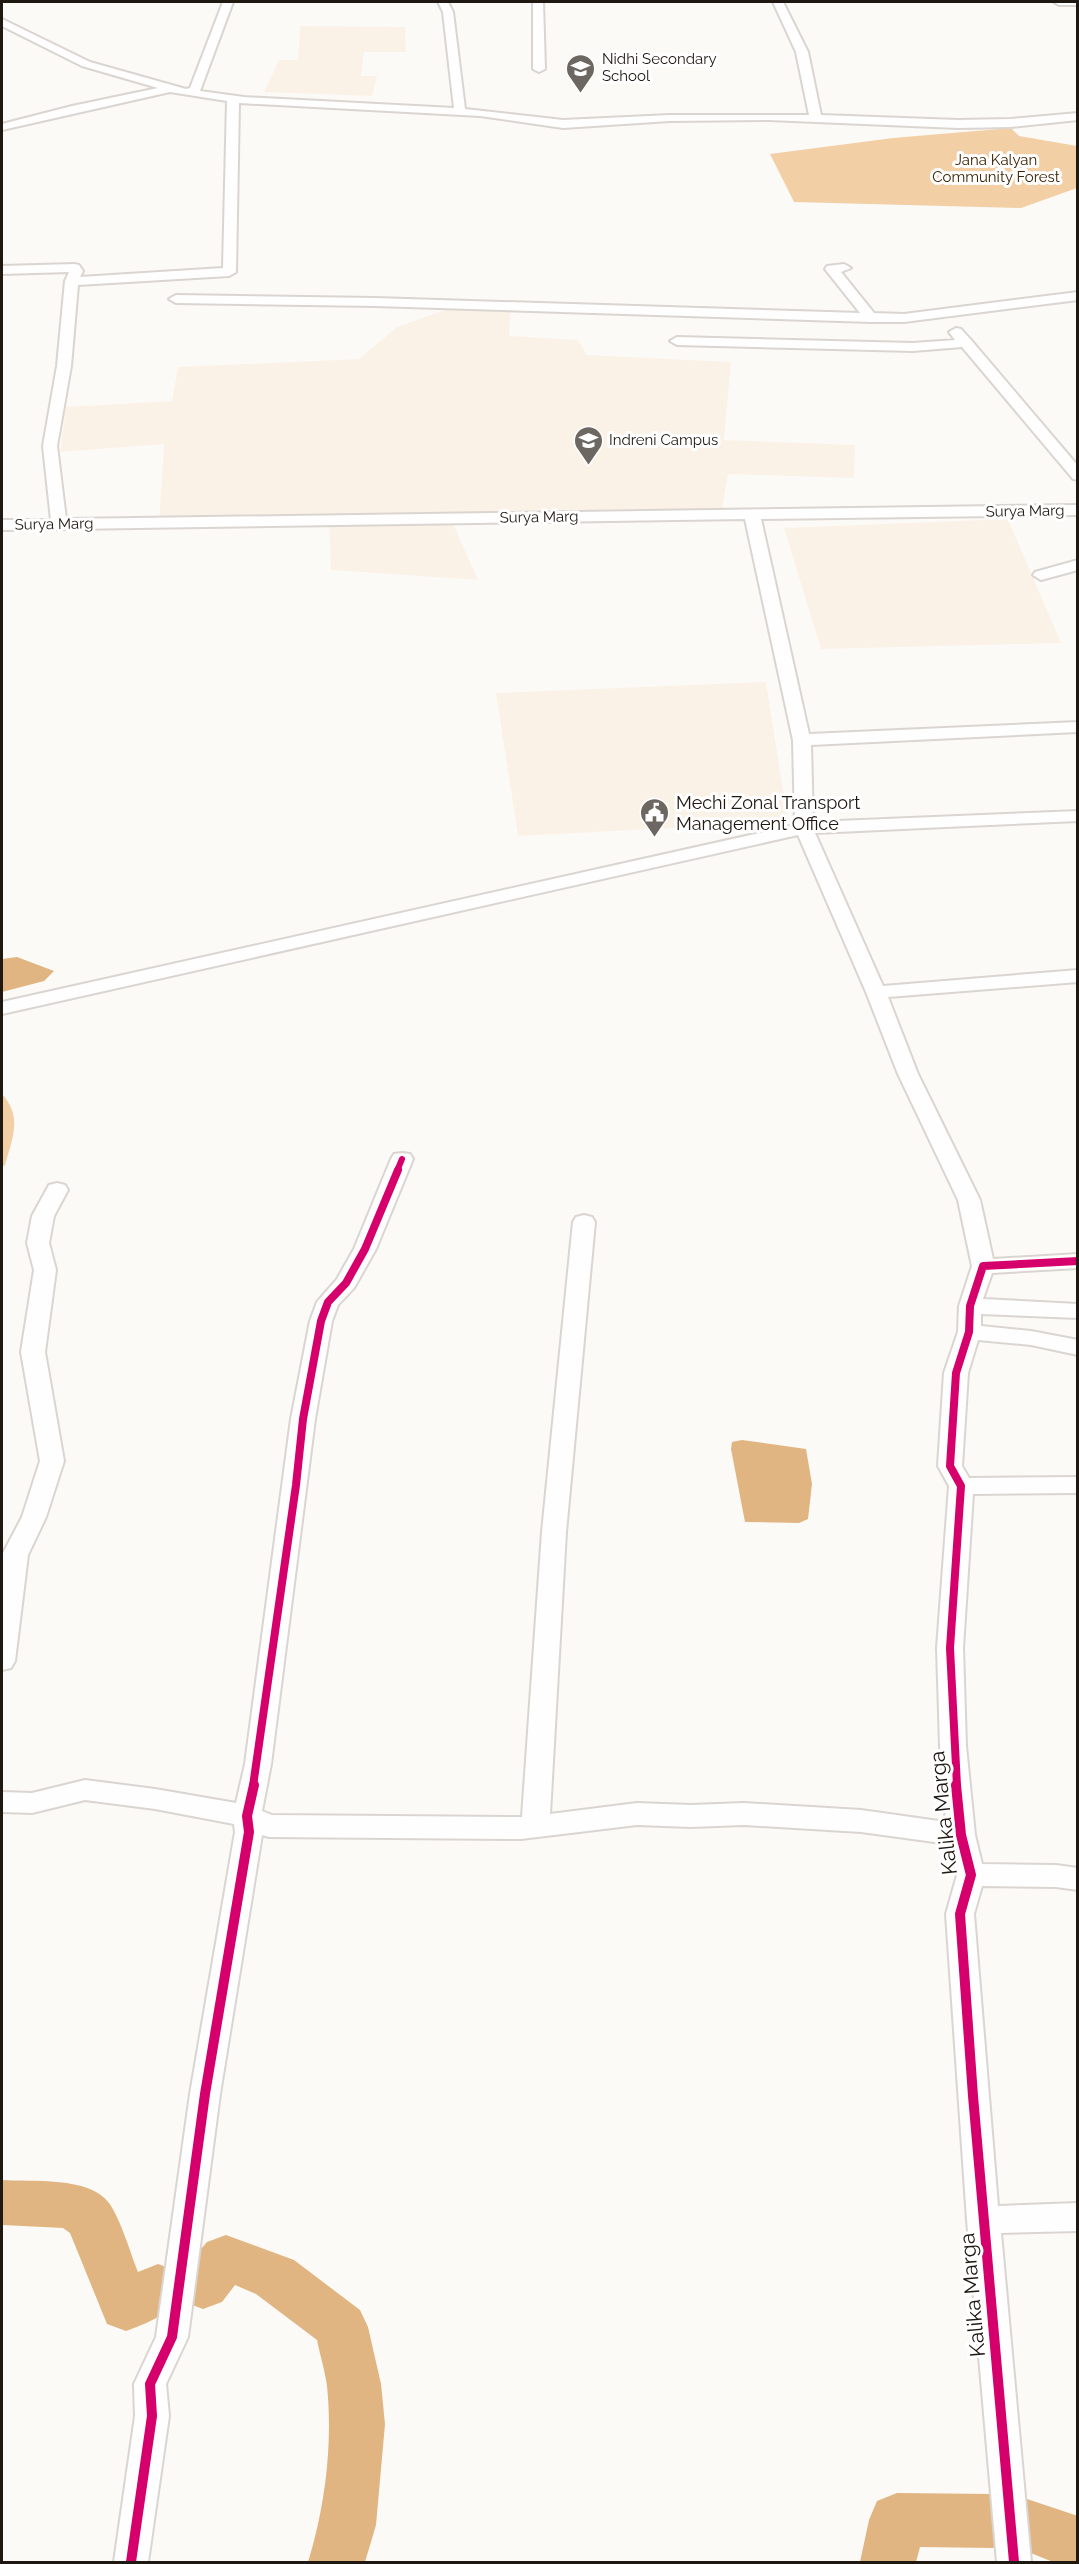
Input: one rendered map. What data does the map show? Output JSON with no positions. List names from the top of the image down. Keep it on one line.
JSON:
{"streets":{"street":["Surya Marg","Kalika Marga"]},"parks":["Jana Kalyan Community Forest"],"places":{"school or university":["Nidhi Secondary School","Indreni Campus"],"public building":["Mechi Zonal Transport Management Office"]}}
